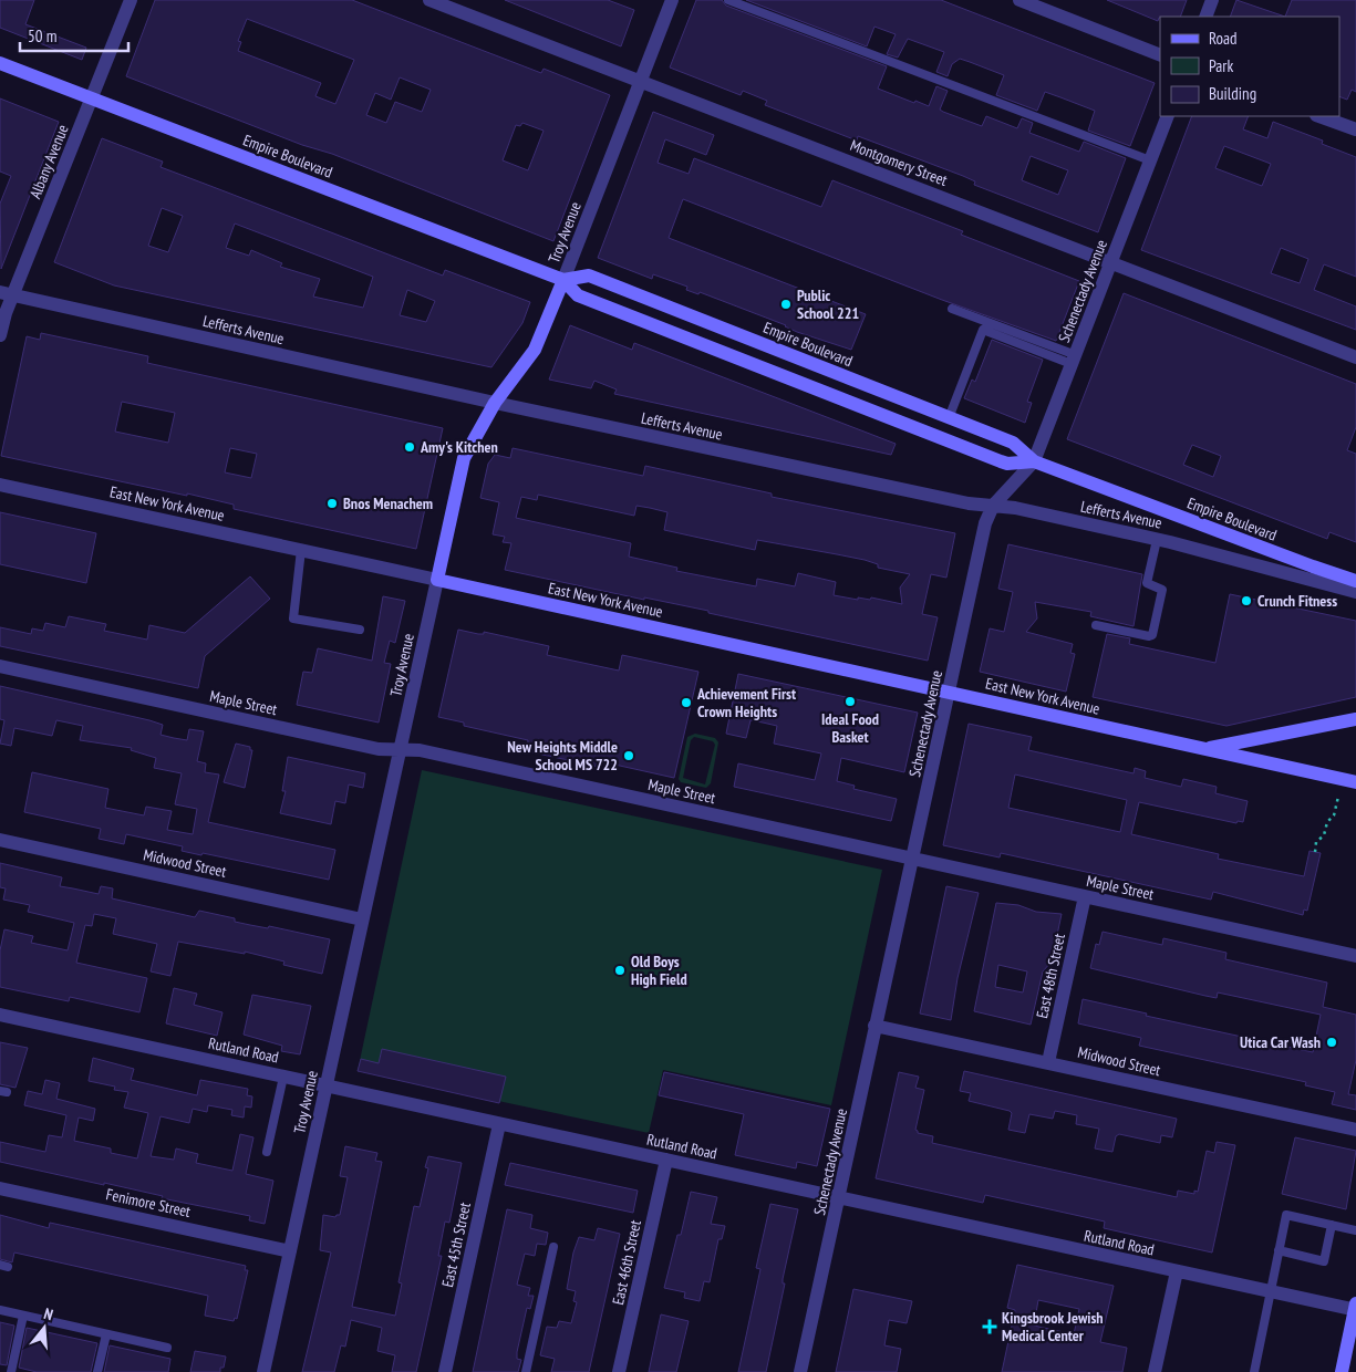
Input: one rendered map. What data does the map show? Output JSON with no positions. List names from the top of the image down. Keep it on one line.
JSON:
{"streets":{"main road":["Empire Boulevard","Troy Avenue","East New York Avenue"],"street":["Albany Avenue","Montgomery Street","Schenectady Avenue","Lefferts Avenue","Maple Street","Midwood Street","East 48th Street","Rutland Road","Fenimore Street","East 45th Street","East 46th Street"]},"crossings":[["Empire Boulevard","Albany Avenue"],["Empire Boulevard","Troy Avenue"],["Empire Boulevard","Schenectady Avenue"],["Albany Avenue","Lefferts Avenue"],["Montgomery Street","Troy Avenue"],["Montgomery Street","Schenectady Avenue"],["Troy Avenue","Lefferts Avenue"],["Troy Avenue","East New York Avenue"],["Troy Avenue","Maple Street"],["Troy Avenue","Midwood Street"],["Troy Avenue","Rutland Road"],["Troy Avenue","Fenimore Street"],["Schenectady Avenue","Lefferts Avenue"],["Schenectady Avenue","East New York Avenue"],["Schenectady Avenue","Maple Street"],["Schenectady Avenue","Midwood Street"],["Schenectady Avenue","Rutland Road"],["Maple Street","East 48th Street"],["Midwood Street","East 48th Street"],["Rutland Road","East 45th Street"],["Rutland Road","East 46th Street"]],"places":{"other":["Public School 221","Amy's Kitchen","Bnos Menachem","Crunch Fitness","Ideal Food Basket","Achievement First Crown Heights","New Heights Middle School MS 722","Old Boys High Field","Utica Car Wash"],"health":["Kingsbrook Jewish Medical Center"]},"legend":["Road","Park","Building"],"scale_bar":"50 m","north":"top"}
